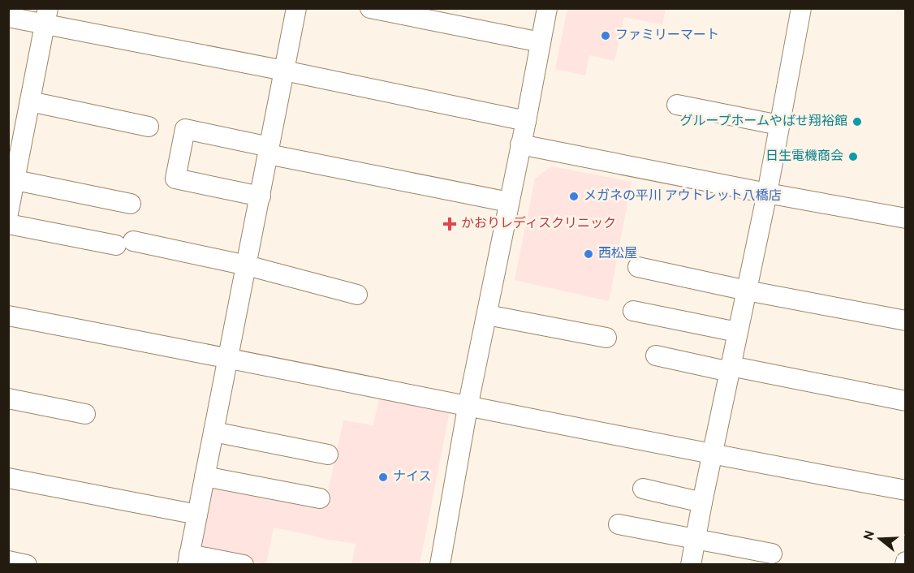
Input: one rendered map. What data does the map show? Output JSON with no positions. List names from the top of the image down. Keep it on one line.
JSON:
{"places":{"other":["ファミリーマート","グループホームやばせ翔裕館","日生電機商会","メガネの平川 アウトレット八橋店","西松屋","ナイス"],"health":["かおりレディスクリニック"]},"north":"left"}
